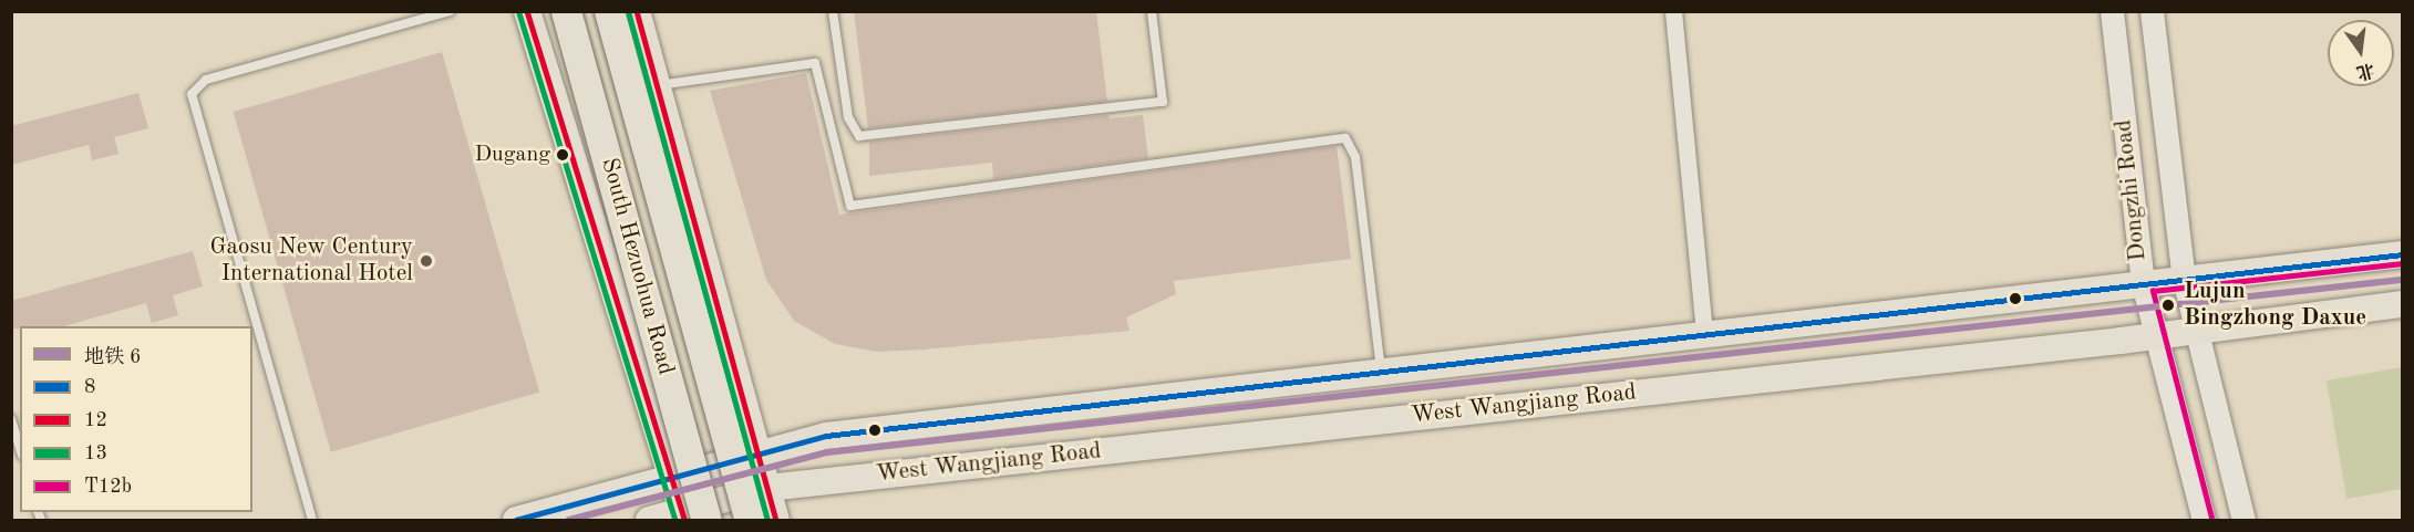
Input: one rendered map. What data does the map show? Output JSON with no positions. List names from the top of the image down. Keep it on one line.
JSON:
{"streets":{"highway":["South Hezuohua Road"],"main road":["West Wangjiang Road"],"street":["Dongzhi Road"]},"crossings":[["Dongzhi Road","West Wangjiang Road"],["South Hezuohua Road","West Wangjiang Road"]],"places":["Dugang","Gaosu New Century International Hotel","Lujun Bingzhong Daxue"],"lines":["transit line 12","transit line 13","transit line 8","transit line T12b","metro line 6"],"legend":["地铁 6","8","12","13","T12b"],"north":"bottom"}
